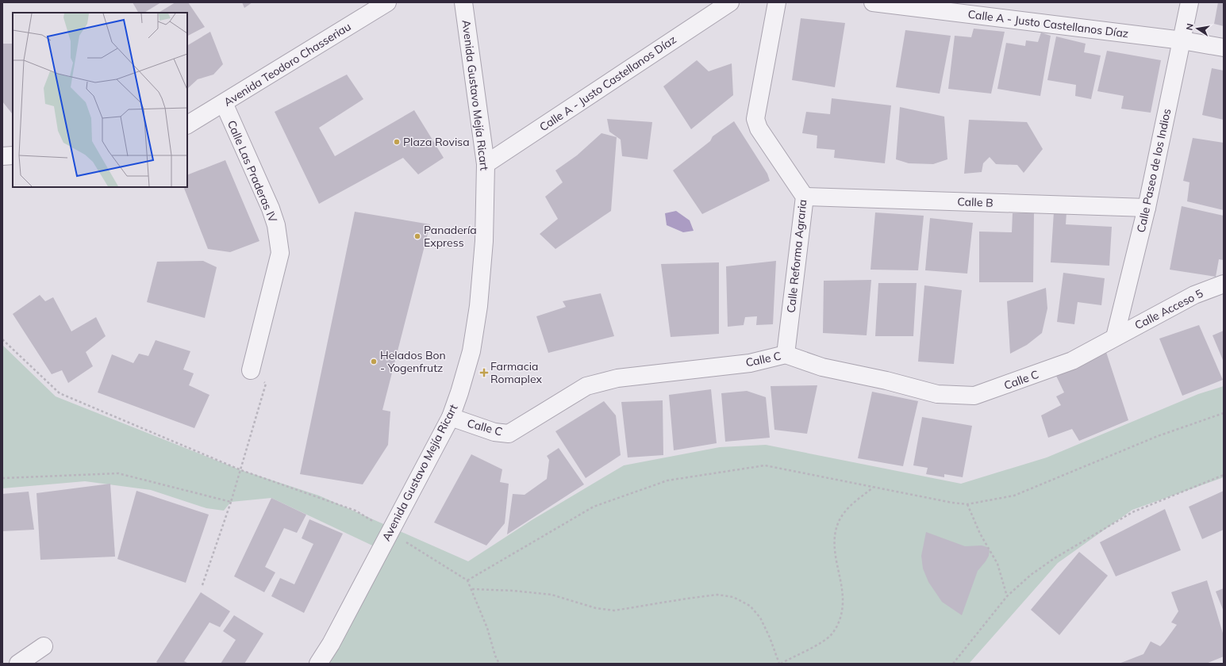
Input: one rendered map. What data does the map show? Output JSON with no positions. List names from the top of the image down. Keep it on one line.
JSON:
{"streets":{"street":["Calle A - Justo Castellanos Díaz","Avenida Teodoro Chasseriau","Avenida Gustavo Mejía Ricart","Calle Paseo de los Indios","Calle Las Praderas IV","Calle B","Calle Reforma Agraria","Calle Acceso 5","Calle C"]},"crossings":[["Calle A - Justo Castellanos Díaz","Avenida Gustavo Mejía Ricart"],["Calle A - Justo Castellanos Díaz","Calle Paseo de los Indios"],["Avenida Teodoro Chasseriau","Calle Las Praderas IV"],["Avenida Gustavo Mejía Ricart","Calle C"],["Calle Paseo de los Indios","Calle B"],["Calle Paseo de los Indios","Calle Acceso 5"],["Calle Paseo de los Indios","Calle C"],["Calle B","Calle Reforma Agraria"],["Calle Reforma Agraria","Calle C"],["Calle Acceso 5","Calle C"]],"places":{"other":["Plaza Rovisa","Panadería Express","Helados Bon - Yogenfrutz"],"health":["Farmacia Romaplex"]},"north":"left"}
